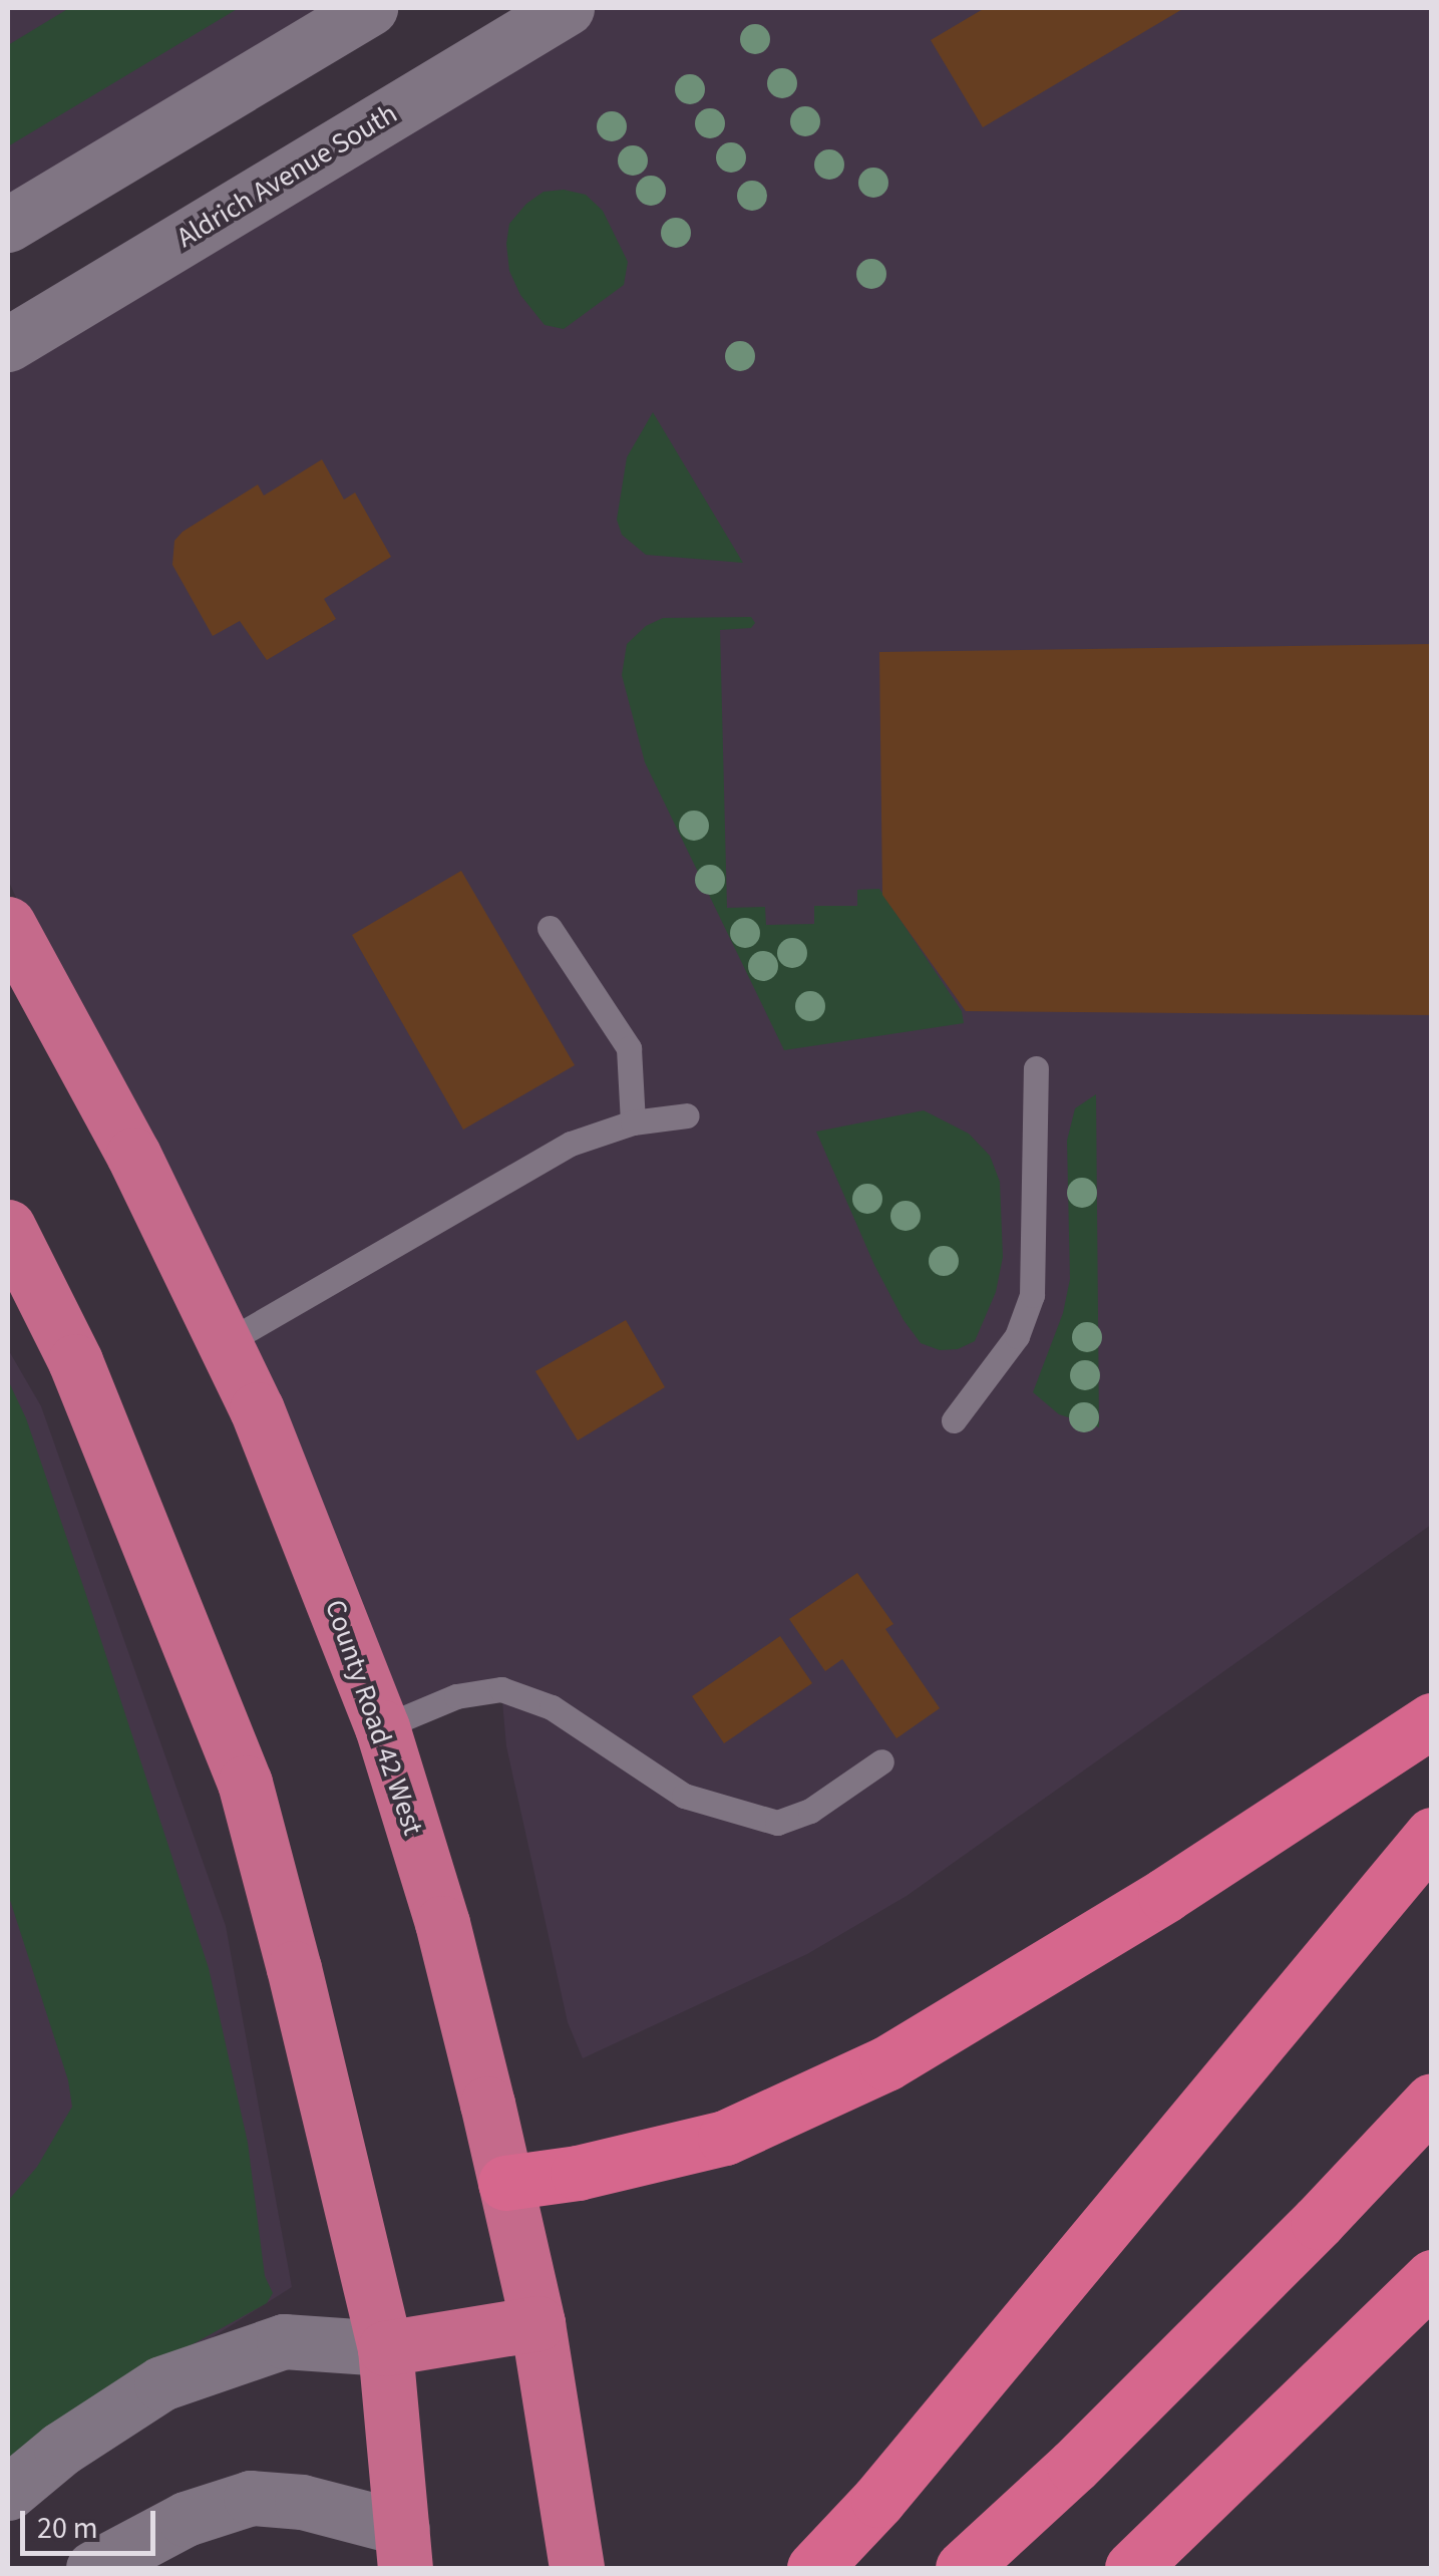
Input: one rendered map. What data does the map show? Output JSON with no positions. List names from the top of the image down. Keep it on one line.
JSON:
{"streets":{"highway":["County Road 42 West"],"street":["Aldrich Avenue South"]},"scale_bar":"20 m"}
